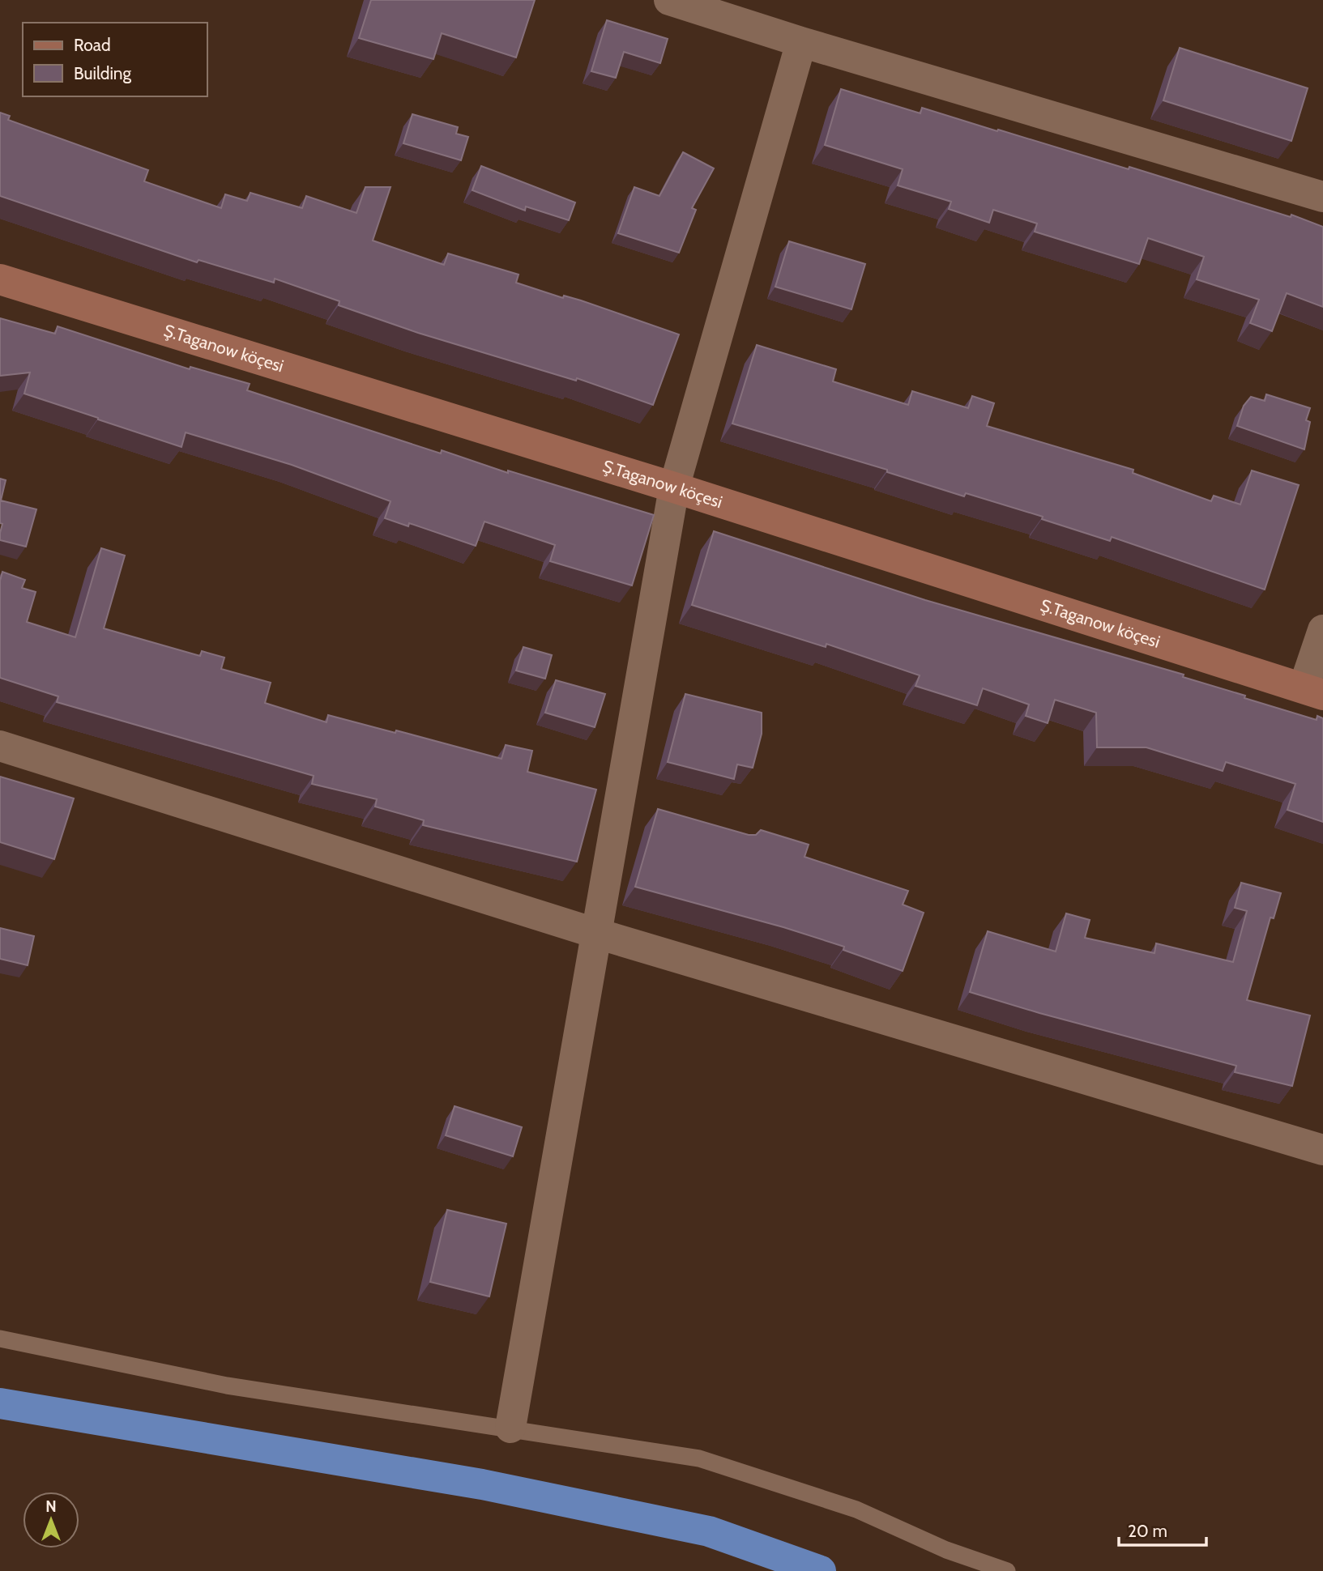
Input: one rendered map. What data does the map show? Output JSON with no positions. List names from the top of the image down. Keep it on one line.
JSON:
{"streets":{"street":["Ş.Taganow köçesi"]},"legend":["Road","Building"],"scale_bar":"20 m","north":"top"}
